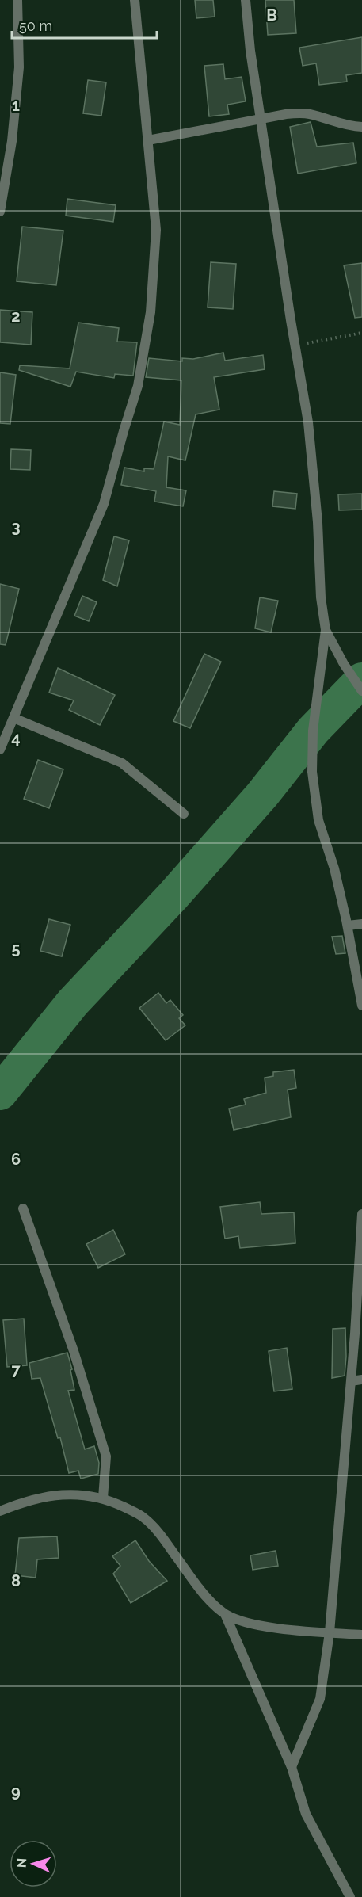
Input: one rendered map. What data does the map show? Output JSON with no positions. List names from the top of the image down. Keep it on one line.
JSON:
{"scale_bar":"50 m","north":"left","grid":{"columns":["B"],"rows":["1","2","3","4","5","6","7","8","9"]}}
